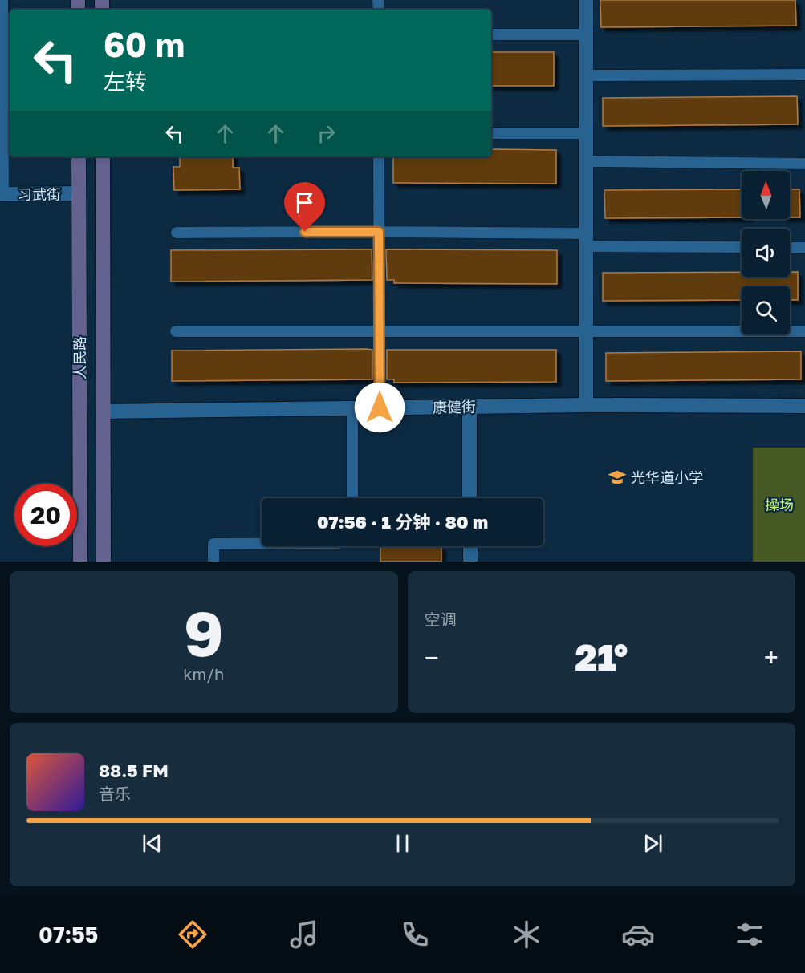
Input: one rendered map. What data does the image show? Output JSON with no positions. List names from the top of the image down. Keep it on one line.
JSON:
{"streets":{"main road":["人民路"],"street":["习武街","康健街"]},"crossings":[["习武街","人民路"],["人民路","康健街"]],"parks":["操场"],"places":{"school or university":["光华道小学"]},"north":"top","page":{"turn":["60 m","左转"],"limit":"20","trip":"07:56 · 1 分钟 · 80 m","tile":[["9","km/h"],"空调"],"heat":["−","21°","+"],"song":["88.5 FM","音乐"],"tabs":"07:55"}}
